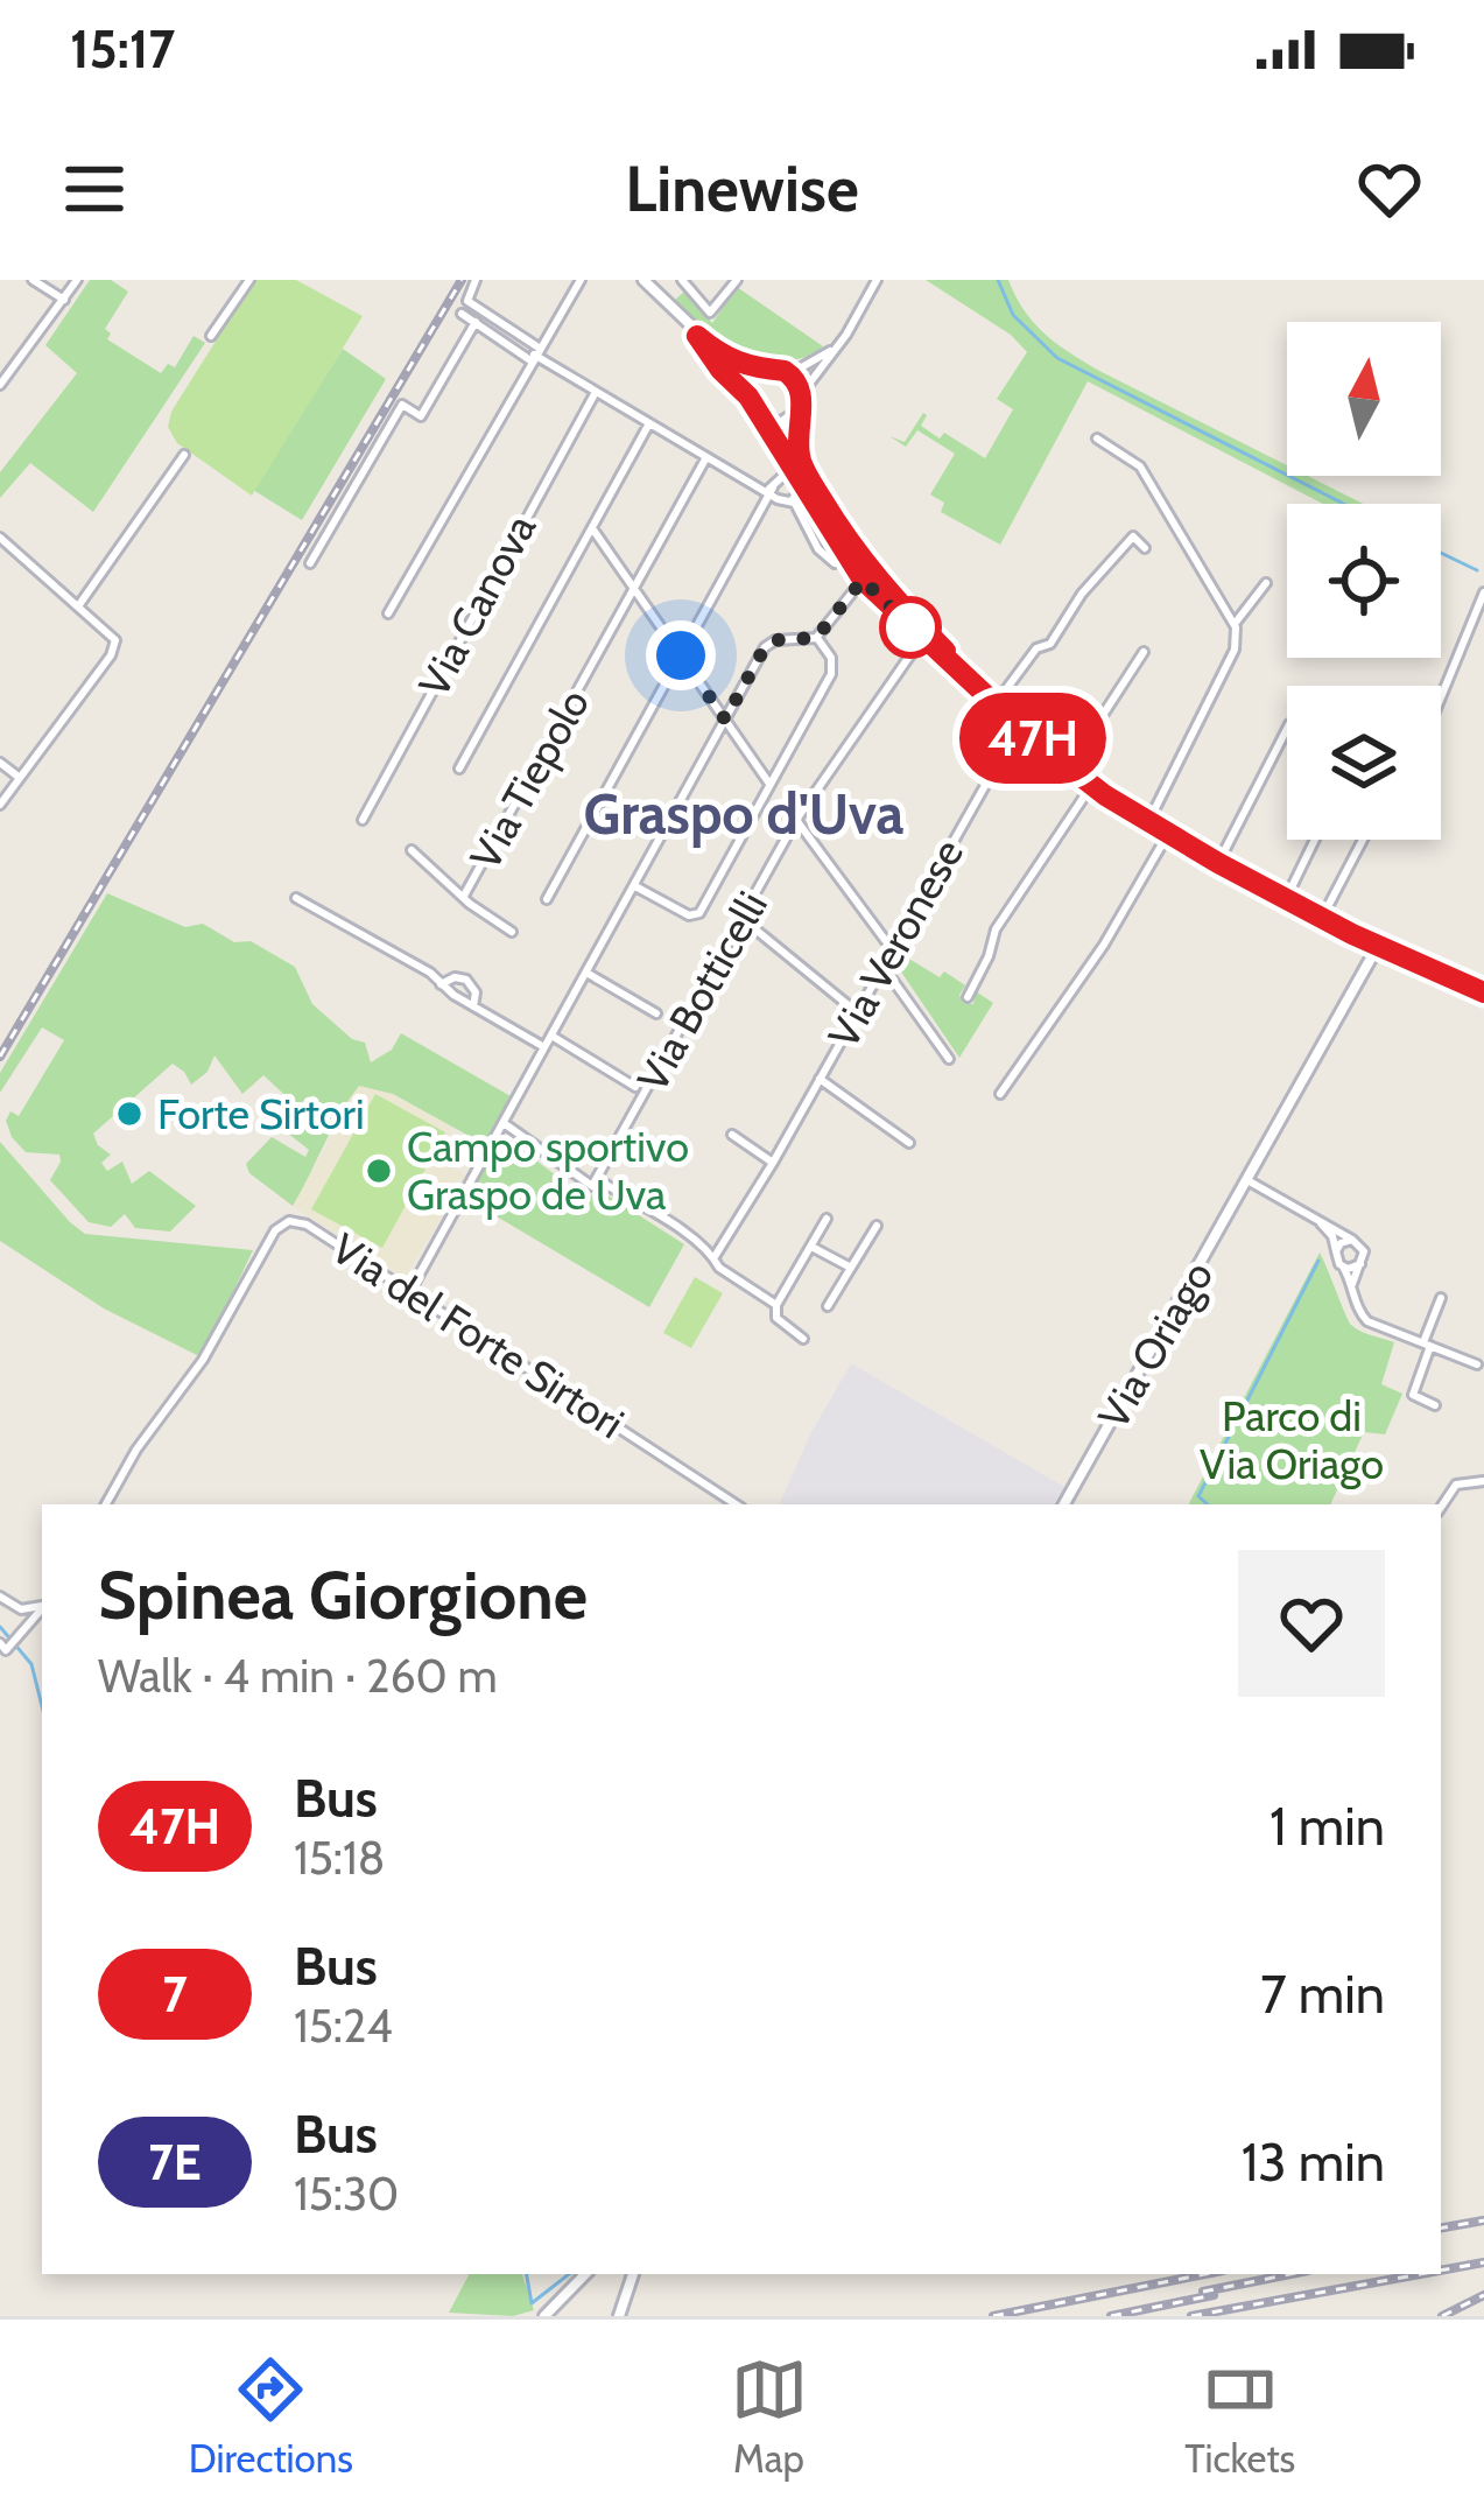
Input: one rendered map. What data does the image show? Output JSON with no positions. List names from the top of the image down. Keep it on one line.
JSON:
{"streets":{"street":["Via Canova","Via Tiepolo","Via Veronese","Via Botticelli","Via del Forte Sirtori","Via Oriago"]},"districts":["Graspo d'Uva"],"parks":["Parco di Via Oriago"],"places":["Forte Sirtori","Campo sportivo Graspo de Uva"],"lines":["bus line 47H"],"north":"top","page":{"status":"15:17","header":"Linewise","on_map":"47H","heading":["Spinea Giorgione","Walk · 4 min · 260 m"],"list":[{"mark":"47H","name":"Bus","note":"15:18","value":"1 min"},{"mark":"7","name":"Bus","note":"15:24","value":"7 min"},{"mark":"7E","name":"Bus","note":"15:30","value":"13 min"}],"tabs":["Directions","Map","Tickets"]}}
